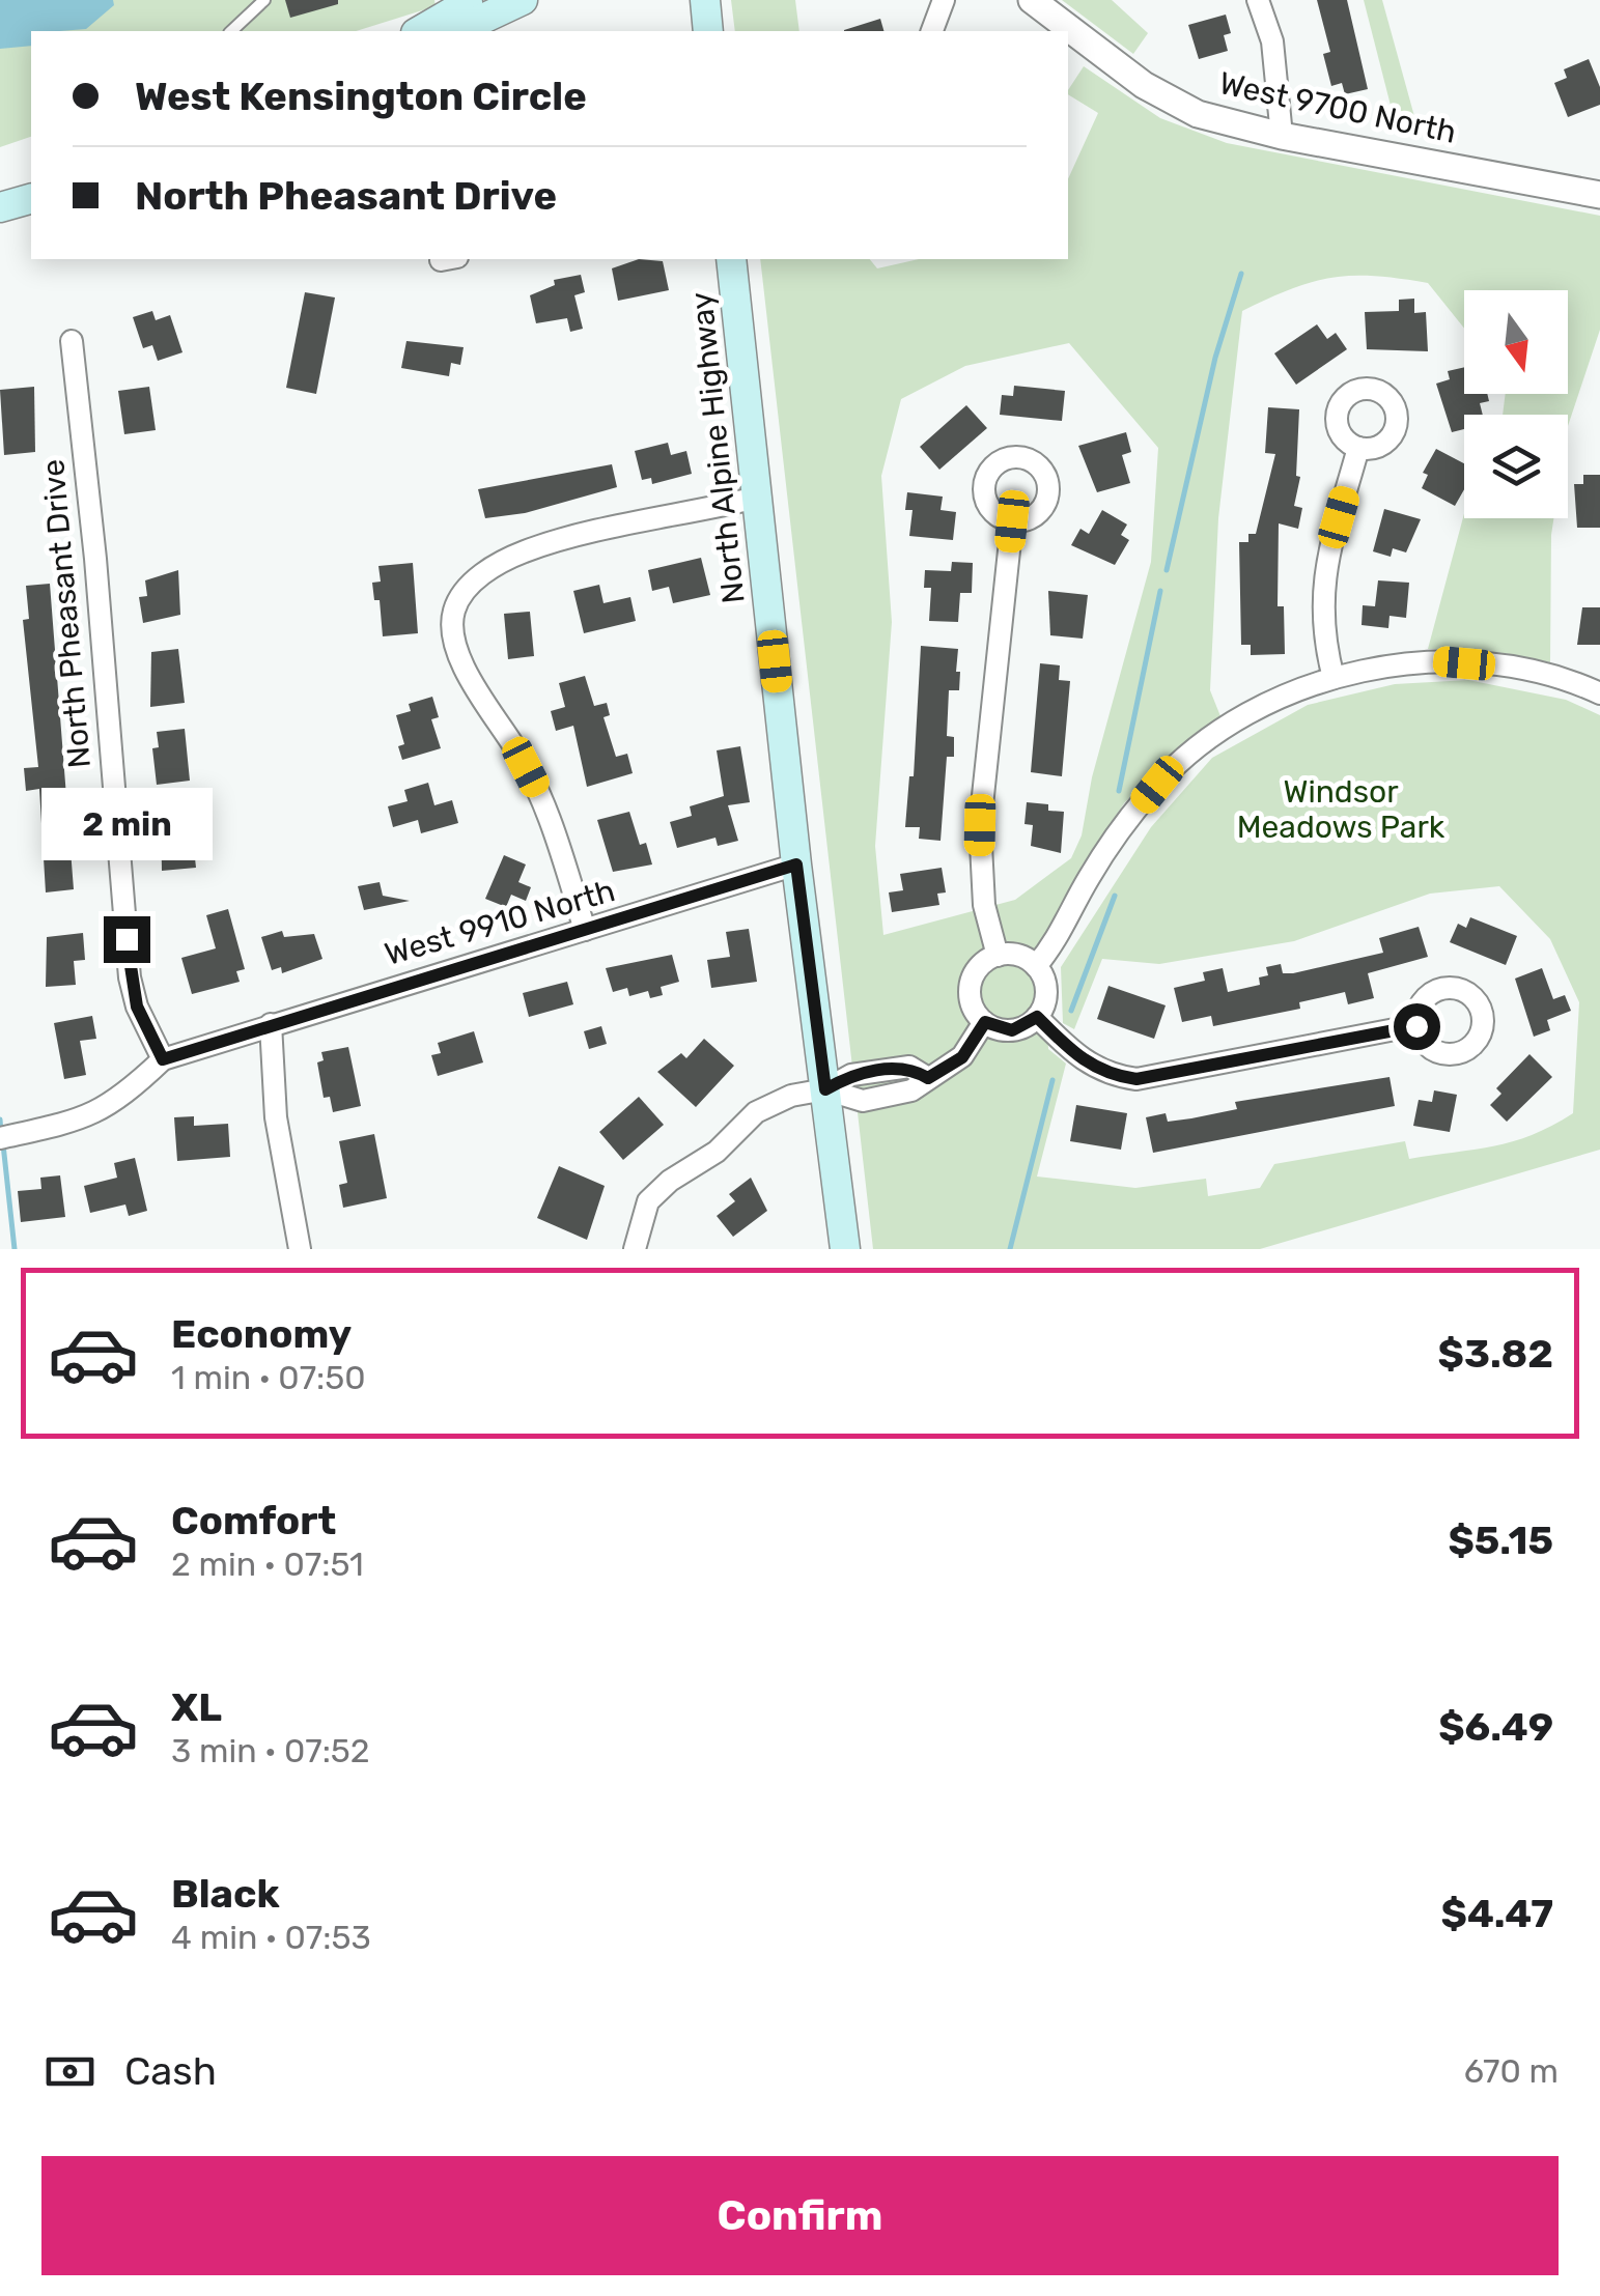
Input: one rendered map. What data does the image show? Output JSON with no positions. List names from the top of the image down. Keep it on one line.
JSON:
{"streets":{"main road":["North Alpine Highway"],"street":["West 9700 North","North Pheasant Drive","West 9910 North"]},"crossings":[["North Alpine Highway","West 9910 North"],["North Pheasant Drive","West 9910 North"]],"parks":["Windsor Meadows Park"],"north":"bottom","page":{"banner":["West Kensington Circle","North Pheasant Drive"],"bubble":"2 min","list":[{"name":"Economy","note":"1 min · 07:50","value":"$3.82"},{"name":"Comfort","note":"2 min · 07:51","value":"$5.15"},{"name":"XL","note":"3 min · 07:52","value":"$6.49"},{"name":"Black","note":"4 min · 07:53","value":"$4.47"}],"pay":["Cash","670 m"],"buttons":"Confirm"}}
